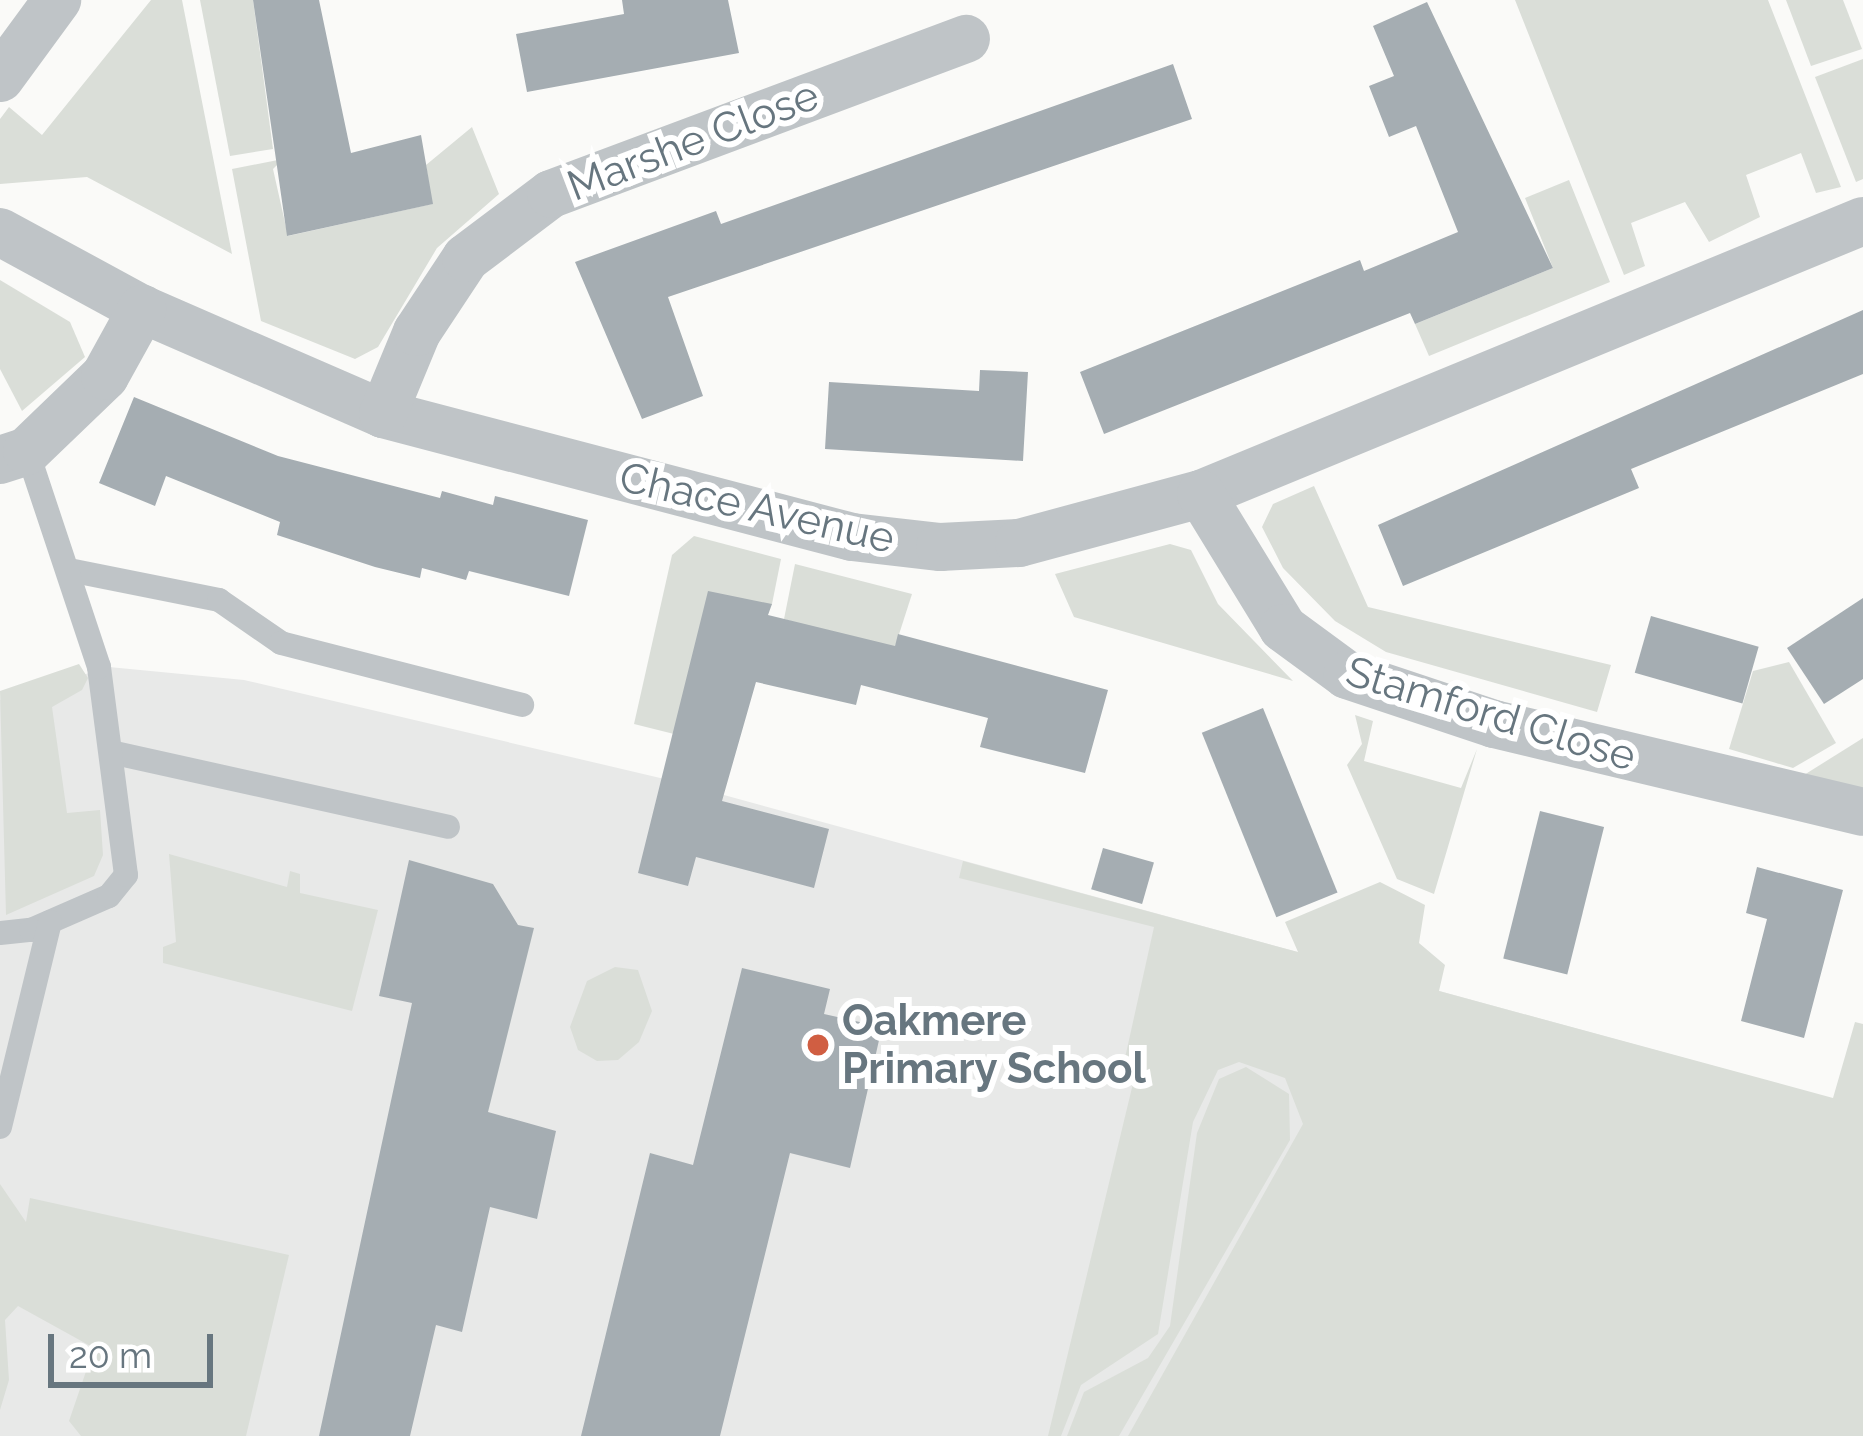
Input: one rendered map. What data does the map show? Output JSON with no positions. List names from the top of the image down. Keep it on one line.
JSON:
{"streets":{"street":["Marshe Close","Chace Avenue","Stamford Close"]},"crossings":[["Marshe Close","Chace Avenue"],["Chace Avenue","Stamford Close"]],"places":["Oakmere Primary School"],"scale_bar":"20 m"}
